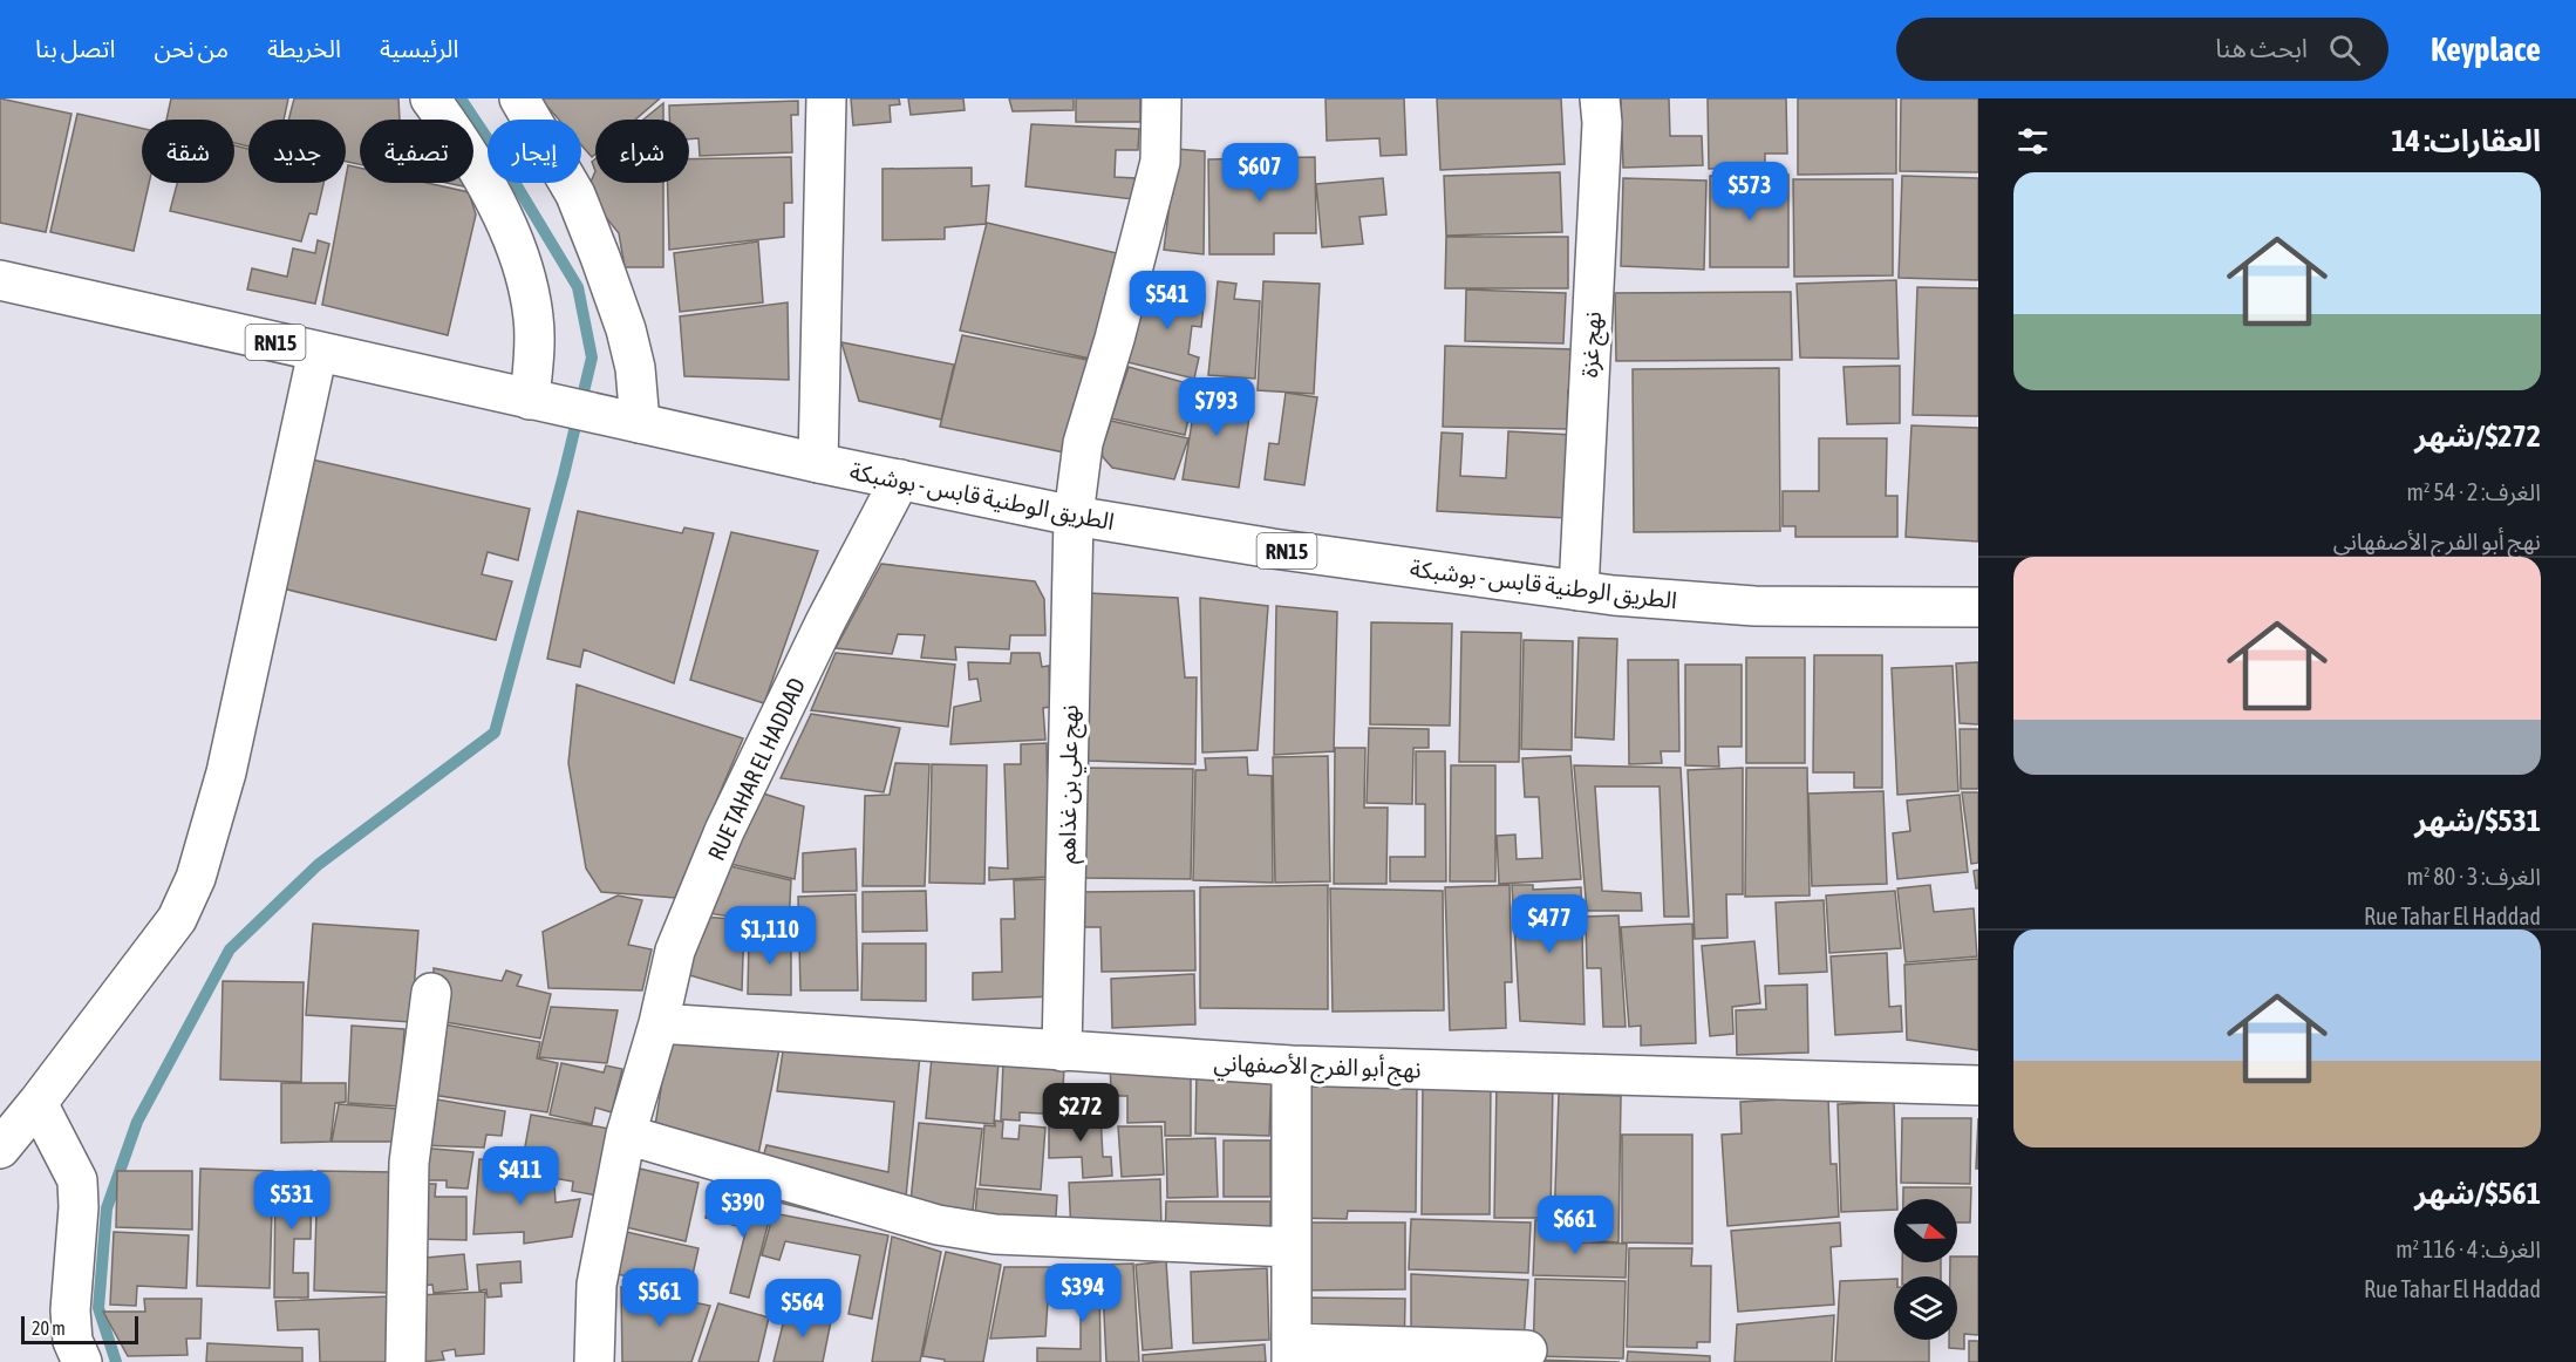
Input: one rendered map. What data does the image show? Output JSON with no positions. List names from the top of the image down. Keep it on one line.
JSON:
{"streets":{"street":["RN15","نهج غزة","الطريق الوطنية قابس - بوشبكة","RUE TAHAR EL HADDAD","نهج علي بن غذاهم","نهج أبو الفرج الأصفهاني"]},"crossings":[["نهج غزة","الطريق الوطنية قابس - بوشبكة"],["الطريق الوطنية قابس - بوشبكة","RUE TAHAR EL HADDAD"],["الطريق الوطنية قابس - بوشبكة","نهج علي بن غذاهم"],["RUE TAHAR EL HADDAD","نهج أبو الفرج الأصفهاني"],["نهج علي بن غذاهم","نهج أبو الفرج الأصفهاني"]],"scale_bar":"20 m","north":"right","page":{"header":"Keyplace","search":"ابحث هنا","nav":["الرئيسية","الخريطة","من نحن","اتصل بنا"],"heading":"العقارات: 14","chip":["شراء","إيجار","تصفية","جديد","شقة"],"price":["$607","$573","$541","$793","$477","$1,110","$272","$411","$531","$390","$661","$394","$561","$564"],"list":[{"name":"$272/شهر","note":"الغرف: 2 · 54 m² · نهج أبو الفرج الأصفهاني"},{"name":"$531/شهر","note":"الغرف: 3 · 80 m² · Rue Tahar El Haddad"},{"name":"$561/شهر","note":"الغرف: 4 · 116 m² · Rue Tahar El Haddad"}],"scale":"20 m"}}
